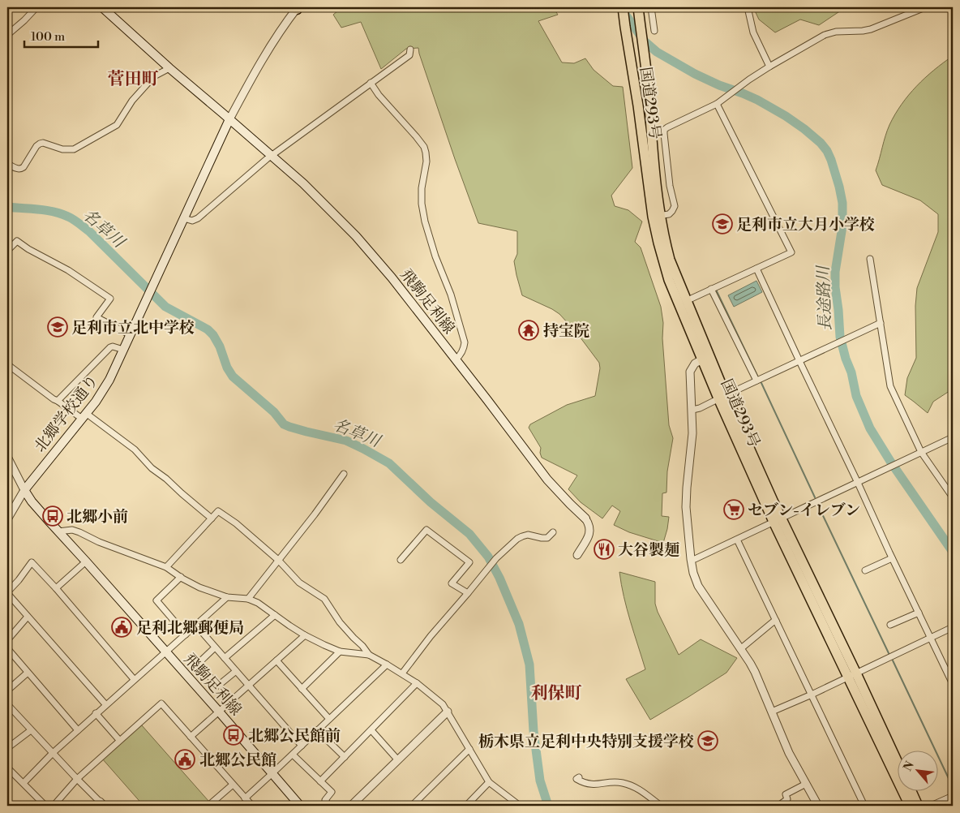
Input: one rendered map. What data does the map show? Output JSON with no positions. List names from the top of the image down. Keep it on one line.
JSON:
{"streets":{"highway":["国道293号"],"main road":["飛駒足利線","北郷学校通り"]},"crossings":[["飛駒足利線","北郷学校通り"]],"districts":["菅田町","利保町"],"water":["名草川","長途路川"],"places":{"school or university":["足利市立大月小学校","足利市立北中学校","栃木県立足利中央特別支援学校"],"temple":["持宝院"],"supermarket":["セブン-イレブン"],"bus stop":["北郷小前","北郷公民館前"],"restaurant":["大谷製麺"],"public building":["足利北郷郵便局","北郷公民館"]},"scale_bar":"100 m","north":"top left"}
